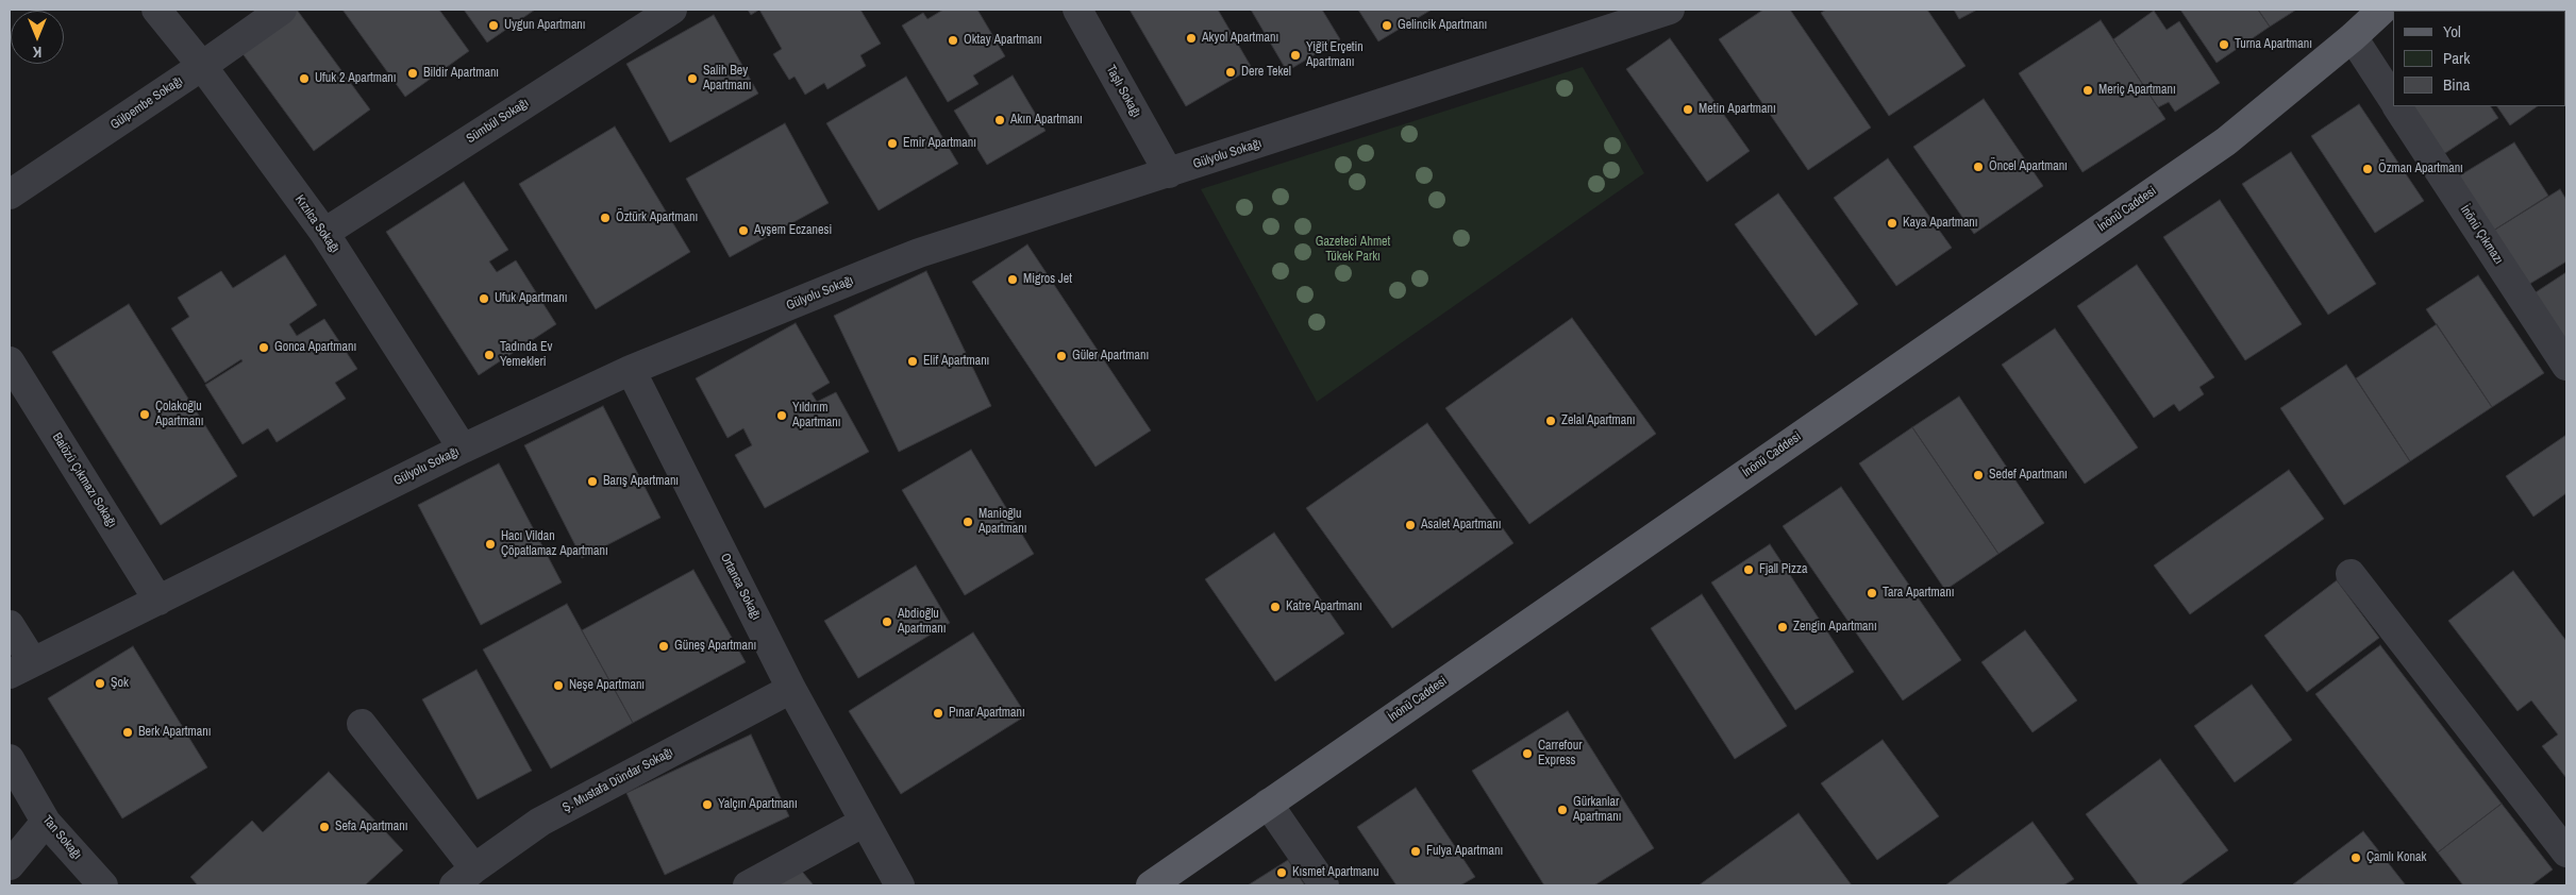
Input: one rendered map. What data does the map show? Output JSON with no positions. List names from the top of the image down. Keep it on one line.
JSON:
{"streets":{"main road":["İnönü Caddesi"],"street":["Taşlı Sokağı","Gülpembe Sokağı","Sümbül Sokağı","Gülyolu Sokağı","Kızılca Sokağı","İnönü Çıkmazı","Balözü Çıkmazı Sokağı","Ortanca Sokağı","Ş. Mustafa Dündar Sokağı","Tan Sokağı"]},"crossings":[["Taşlı Sokağı","Gülyolu Sokağı"],["Gülpembe Sokağı","Kızılca Sokağı"],["Sümbül Sokağı","Kızılca Sokağı"],["Gülyolu Sokağı","Kızılca Sokağı"],["Gülyolu Sokağı","Balözü Çıkmazı Sokağı"],["Gülyolu Sokağı","Ortanca Sokağı"],["Ortanca Sokağı","Ş. Mustafa Dündar Sokağı"]],"parks":["Gazeteci Ahmet Tükek Parkı"],"places":["Uygun Apartmanı","Gelincik Apartmanı","Akyol Apartmanı","Oktay Apartmanı","Turna Apartmanı","Yiğit Erçetin Apartmanı","Dere Tekel","Bildir Apartmanı","Ufuk 2 Apartmanı","Salih Bey Apartmanı","Meriç Apartmanı","Metin Apartmanı","Akın Apartmanı","Emir Apartmanı","Öncel Apartmanı","Özman Apartmanı","Öztürk Apartmanı","Kaya Apartmanı","Ayşem Eczanesi","Migros Jet","Ufuk Apartmanı","Gonca Apartmanı","Tadında Ev Yemekleri","Güler Apartmanı","Elif Apartmanı","Çolakoğlu Apartmanı","Yıldırım Apartmanı","Zelal Apartmanı","Sedef Apartmanı","Barış Apartmanı","Manioğlu Apartmanı","Asalet Apartmanı","Hacı Vildan Çöpatlamaz Apartmanı","Fjall Pizza","Tara Apartmanı","Katre Apartmanı","Abdioğlu Apartmanı","Zengin Apartmanı","Güneş Apartmanı","Şok","Neşe Apartmanı","Pınar Apartmanı","Berk Apartmanı","Carrefour Express","Yalçın Apartmanı","Gürkanlar Apartmanı","Sefa Apartmanı","Fulya Apartmanı","Çamlı Konak","Kısmet Apartmanu"],"legend":["Yol","Park","Bina"],"north":"bottom"}
